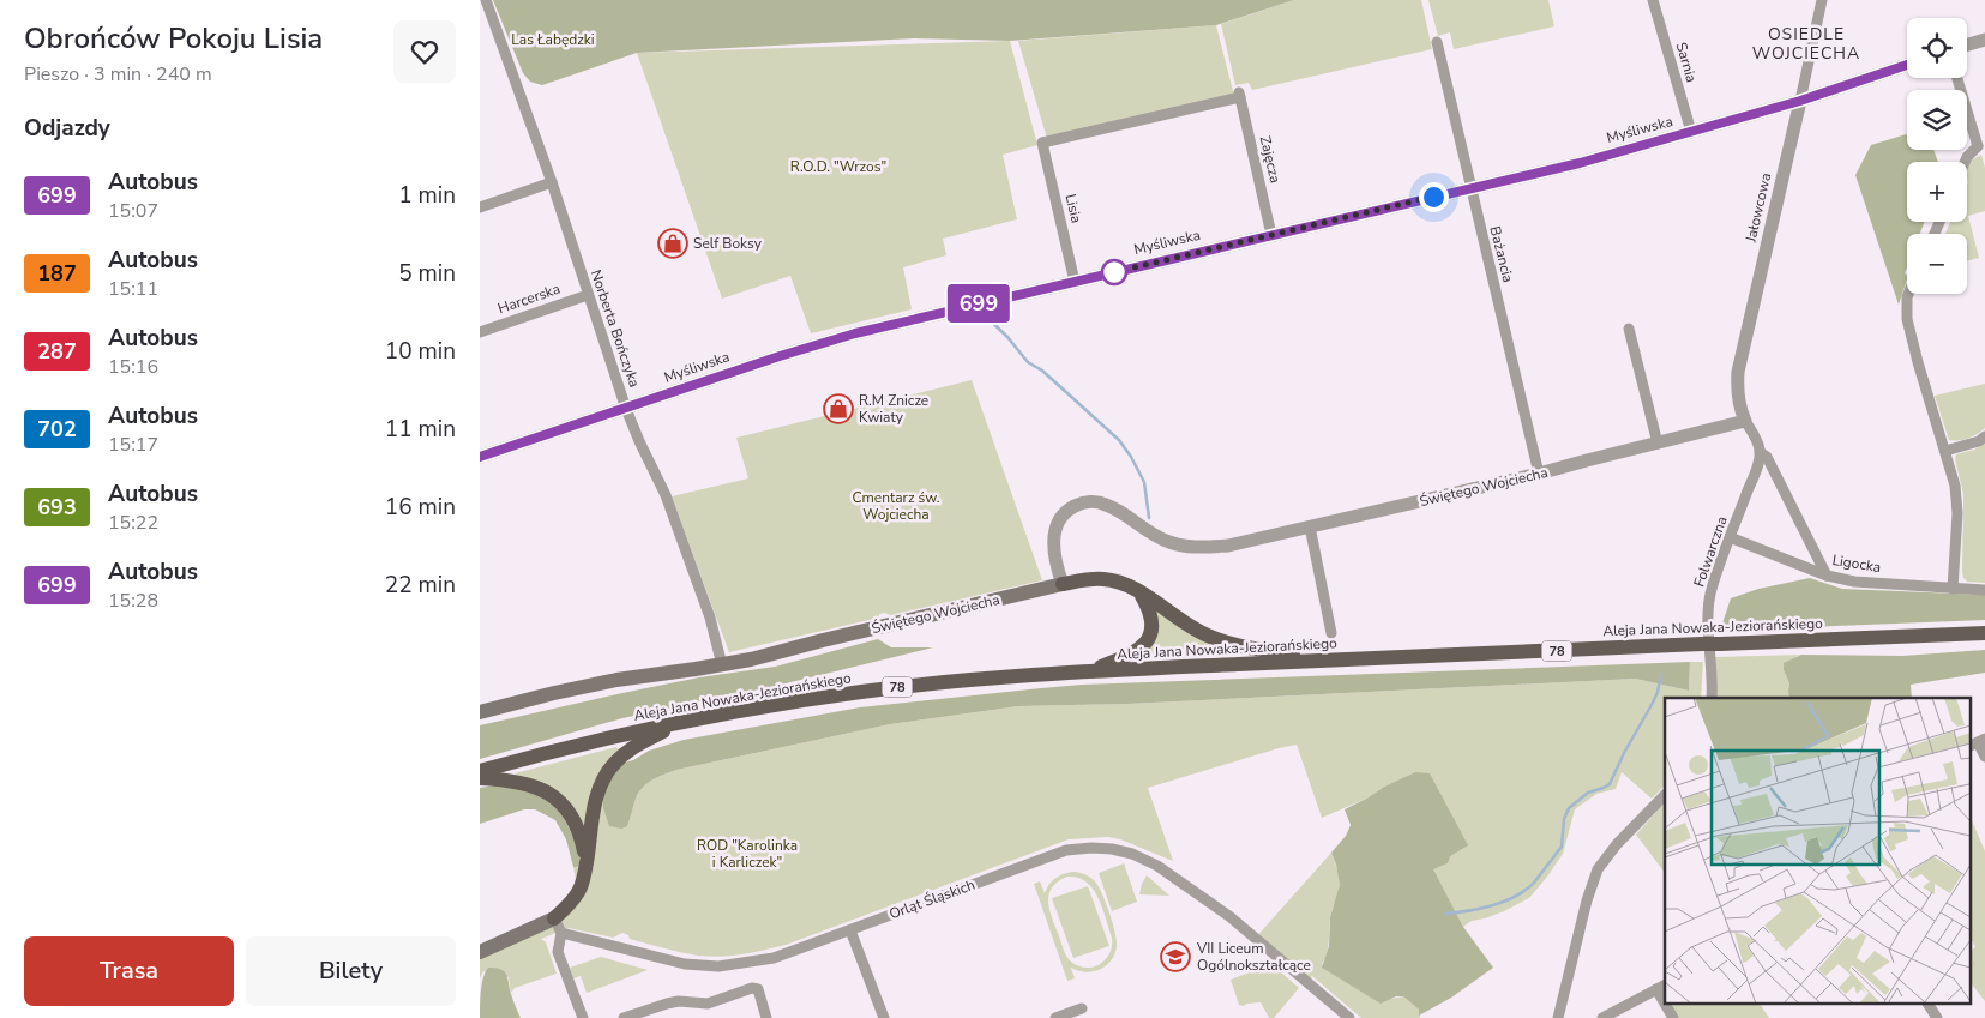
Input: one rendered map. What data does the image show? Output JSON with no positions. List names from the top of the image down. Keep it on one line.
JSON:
{"streets":{"main road":["Świętego Wojciecha","Aleja Jana Nowaka-Jeziorańskiego","78"],"street":["Sarnia","Myśliwska","Zajęcza","Jałowcowa","Lisia","Bażancia","Harcerska","Norberta Bończyka","Folwarczna","Ligocka","Orląt Śląskich"]},"crossings":[["Sarnia","Myśliwska"],["Myśliwska","Zajęcza"],["Myśliwska","Jałowcowa"],["Myśliwska","Lisia"],["Myśliwska","Bażancia"],["Myśliwska","Norberta Bończyka"],["Zajęcza","Lisia"],["Jałowcowa","Świętego Wojciecha"],["Bażancia","Świętego Wojciecha"],["Harcerska","Norberta Bończyka"],["Norberta Bończyka","Świętego Wojciecha"],["Folwarczna","Ligocka"]],"districts":["OSIEDLE WOJCIECHA"],"parks":["Las Łabędzki","R.O.D. \"Wrzos\"","Cmentarz św. Wojciecha","ROD \"Karolinka i Karliczek\""],"places":{"shop":["Self Boksy","R.M Znicze Kwiaty"],"school or university":["VII Liceum Ogólnokształcące"]},"lines":["bus line 699"],"page":{"heading":[["Obrońców Pokoju Lisia","Pieszo · 3 min · 240 m"],"Odjazdy"],"on_map":"699","map_buttons":["+","−"],"list":[{"mark":"699","name":"Autobus","note":"15:07","value":"1 min"},{"mark":"187","name":"Autobus","note":"15:11","value":"5 min"},{"mark":"287","name":"Autobus","note":"15:16","value":"10 min"},{"mark":"702","name":"Autobus","note":"15:17","value":"11 min"},{"mark":"693","name":"Autobus","note":"15:22","value":"16 min"},{"mark":"699","name":"Autobus","note":"15:28","value":"22 min"}],"buttons":["Trasa","Bilety"]}}
